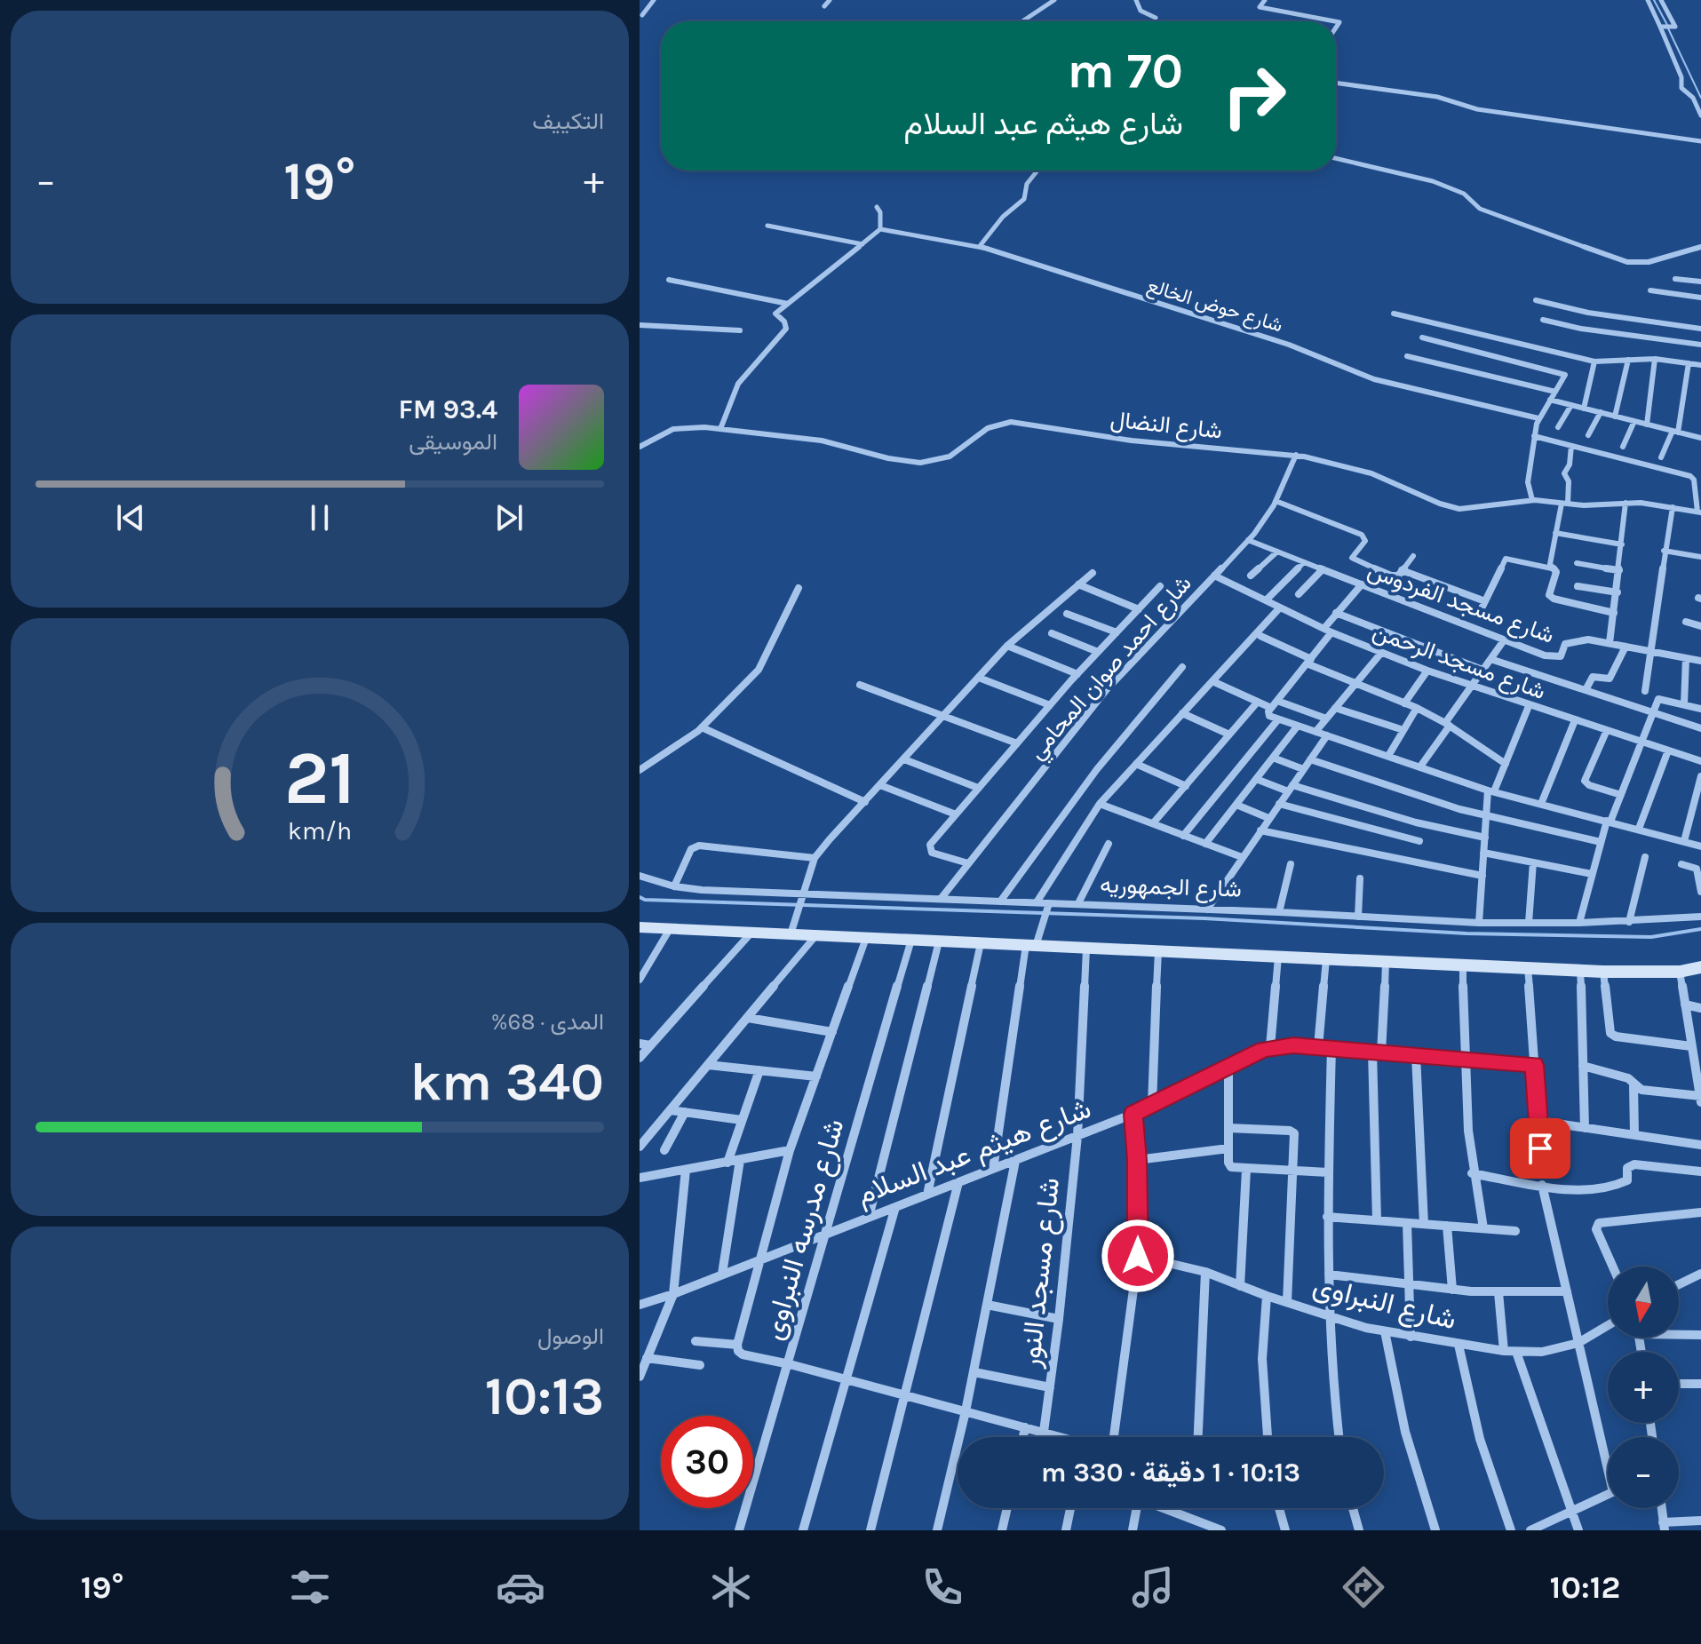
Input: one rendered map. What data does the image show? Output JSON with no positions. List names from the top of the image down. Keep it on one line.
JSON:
{"streets":{"street":["شارع حوض الخالع","شارع النضال","شارع مسجد الفردوس","شارع مسجد الرحمن","شارع احمد صوان المحامي","شارع الجمهوريه","شارع هيثم عبد السلام","شارع مدرسه النبراوى","شارع مسجد النور","شارع النبراوى"]},"crossings":[["شارع النضال","شارع احمد صوان المحامي"],["شارع مسجد الفردوس","شارع احمد صوان المحامي"],["شارع مسجد الرحمن","شارع احمد صوان المحامي"],["شارع احمد صوان المحامي","شارع الجمهوريه"],["شارع هيثم عبد السلام","شارع مدرسه النبراوى"],["شارع هيثم عبد السلام","شارع مسجد النور"]],"north":"bottom","page":{"tile":["التكييف",["المدى · 68%","340 km"],["الوصول","10:13"]],"turn":["70 m","شارع هيثم عبد السلام"],"heat":["−","19°","+"],"song":["93.4 FM","الموسيقى"],"map_buttons":["+","−"],"limit":"30","trip":"10:13 · 1 دقيقة · 330 m","tabs":["10:12","19°"],"gauge":["21","km/h"]}}
